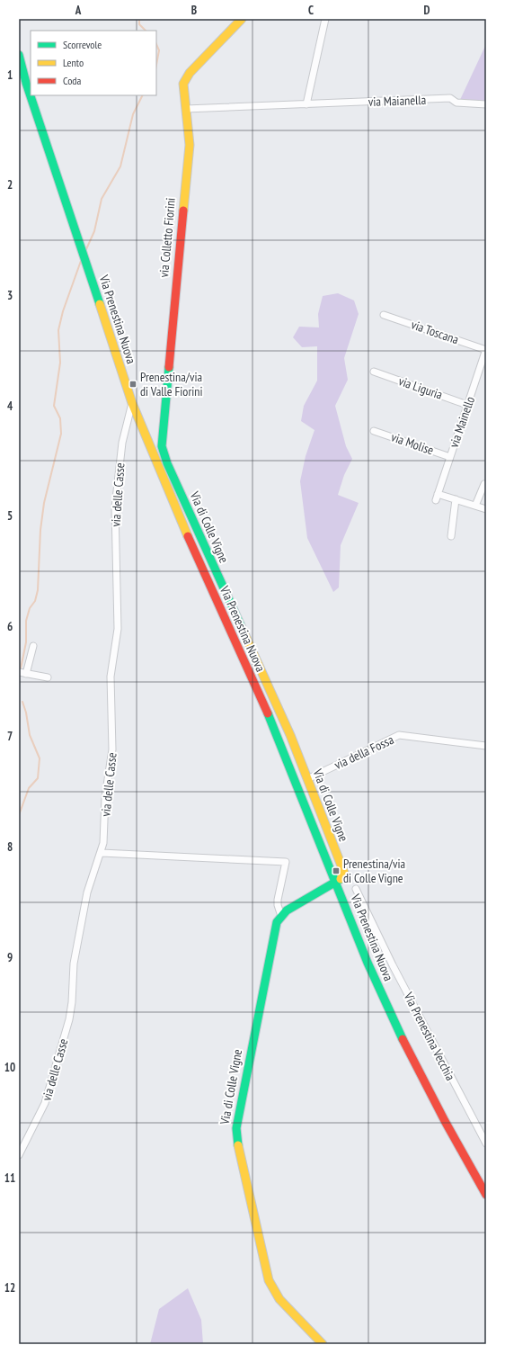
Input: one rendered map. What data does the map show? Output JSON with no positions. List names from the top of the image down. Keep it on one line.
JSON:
{"streets":{"street":["via Maianella","via Colletto Fiorini","Via Prenestina Nuova","via Toscana","via Liguria","via Mainello","via Molise","via delle Casse","Via di Colle Vigne","via della Fossa","Via Prenestina Vecchia"]},"crossings":[["via Maianella","via Colletto Fiorini"],["via Colletto Fiorini","Via di Colle Vigne"],["Via Prenestina Nuova","via delle Casse"],["Via Prenestina Nuova","Via di Colle Vigne"],["via Toscana","via Mainello"],["via Liguria","via Mainello"],["via Mainello","via Molise"],["Via di Colle Vigne","via della Fossa"]],"places":{"transit":["Prenestina/via di Valle Fiorini","Prenestina/via di Colle Vigne"]},"legend":["Scorrevole","Lento","Coda"],"grid":{"columns":["A","B","C","D"],"rows":["1","2","3","4","5","6","7","8","9","10","11","12"]}}
